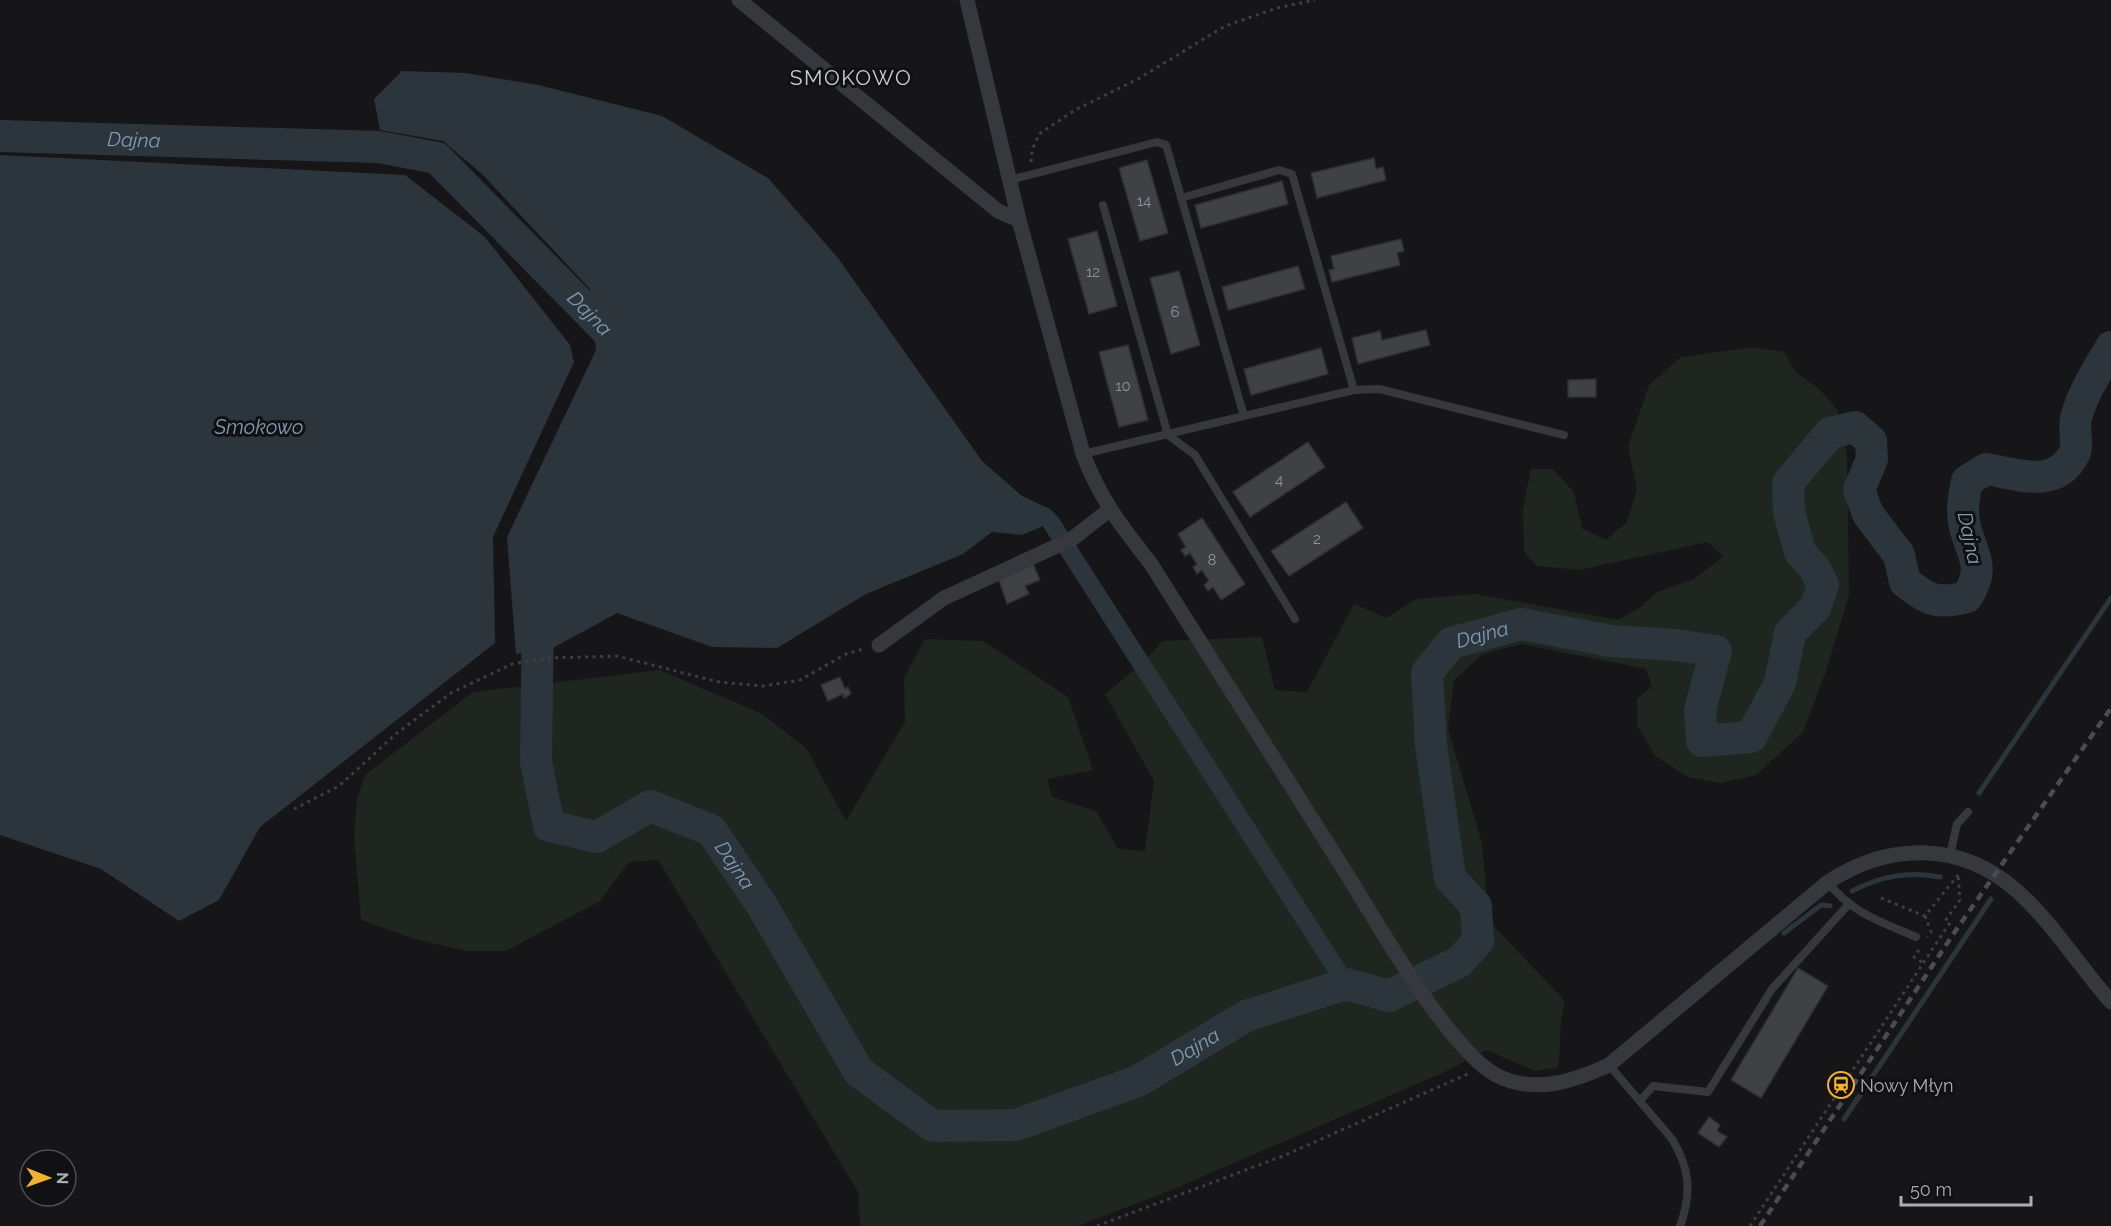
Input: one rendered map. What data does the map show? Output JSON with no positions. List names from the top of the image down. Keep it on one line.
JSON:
{"districts":["SMOKOWO"],"water":["Dajna","Smokowo"],"places":{"station":["Nowy Młyn"]},"house_numbers":["14","12","6","10","4","2","8"],"scale_bar":"50 m","north":"right"}
